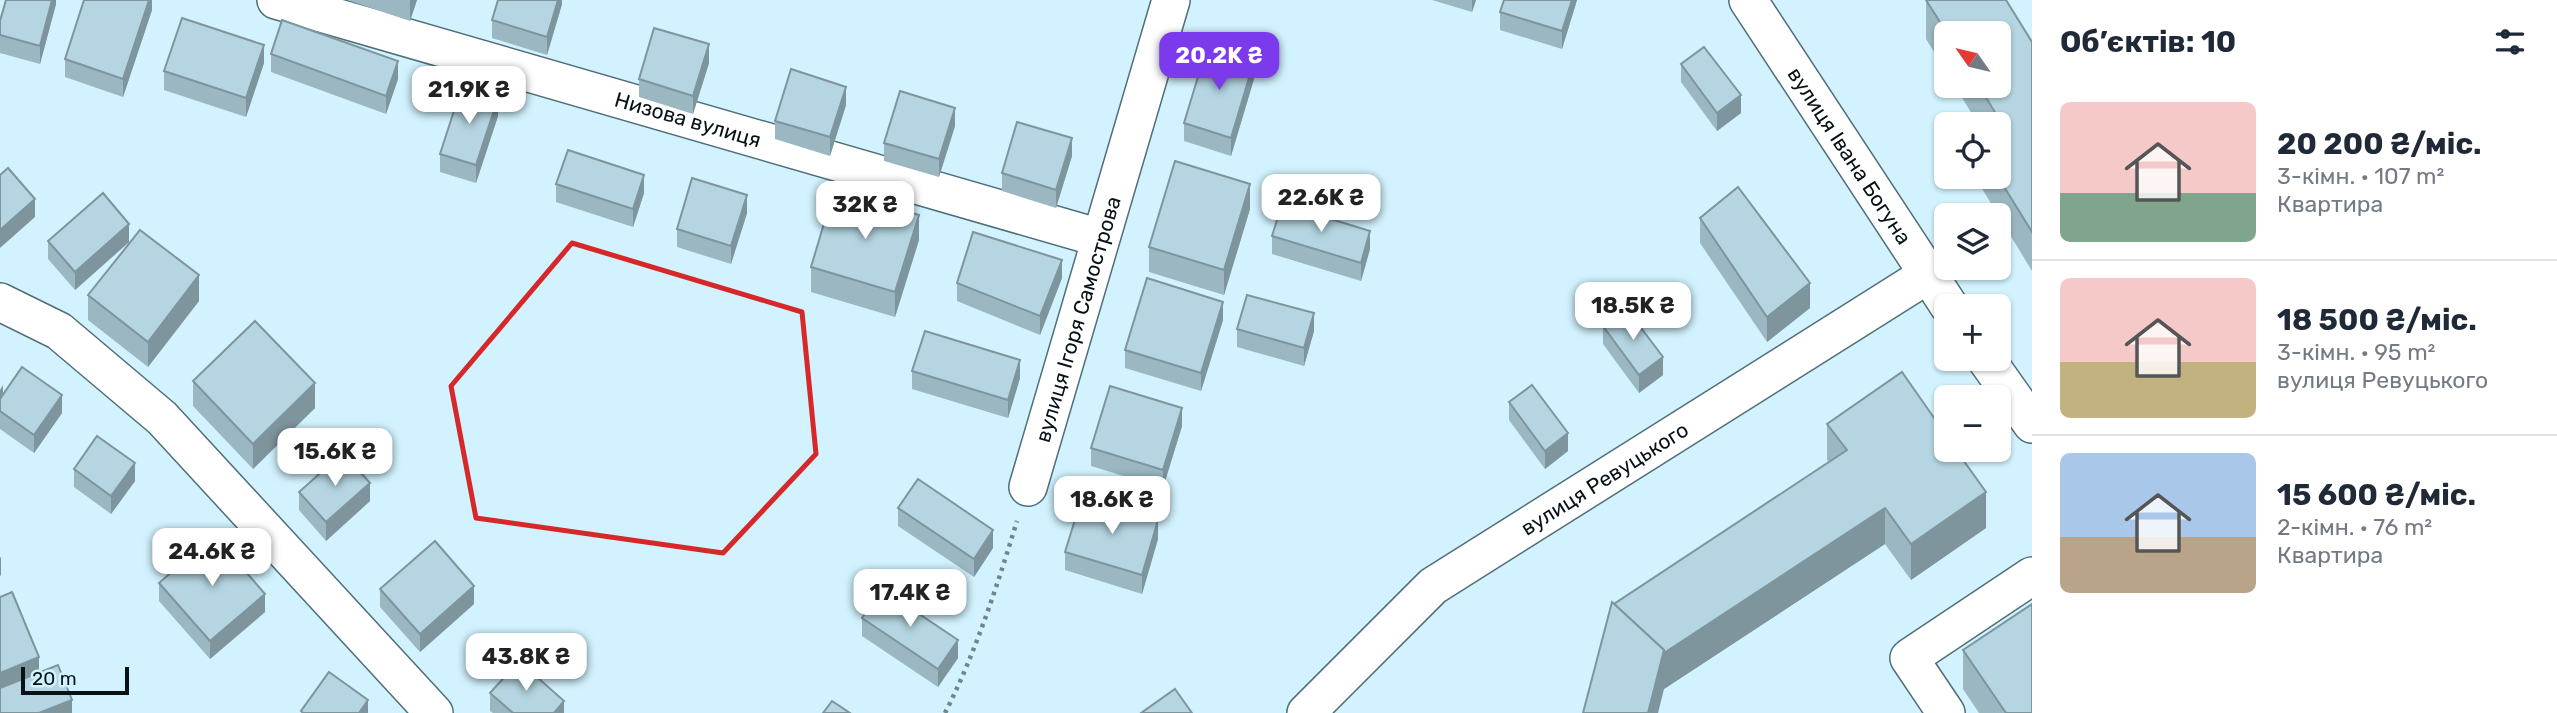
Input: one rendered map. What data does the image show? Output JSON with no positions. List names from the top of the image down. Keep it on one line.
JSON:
{"streets":{"street":["Низова вулиця","вулиця Івана Богуна","вулиця Ігоря Самострова","вулиця Ревуцького"]},"crossings":[["Низова вулиця","вулиця Ігоря Самострова"],["вулиця Івана Богуна","вулиця Ревуцького"]],"scale_bar":"20 m","north":"top left","page":{"heading":"Об’єктів: 10","map_buttons":["+","−"],"price":["20.2K ₴","21.9K ₴","22.6K ₴","32K ₴","18.5K ₴","15.6K ₴","18.6K ₴","24.6K ₴","17.4K ₴","43.8K ₴"],"list":[{"name":"20 200 ₴/міс.","note":"3-кімн. · 107 m² · Квартира"},{"name":"18 500 ₴/міс.","note":"3-кімн. · 95 m² · вулиця Ревуцького"},{"name":"15 600 ₴/міс.","note":"2-кімн. · 76 m² · Квартира"}],"scale":"20 m"}}
